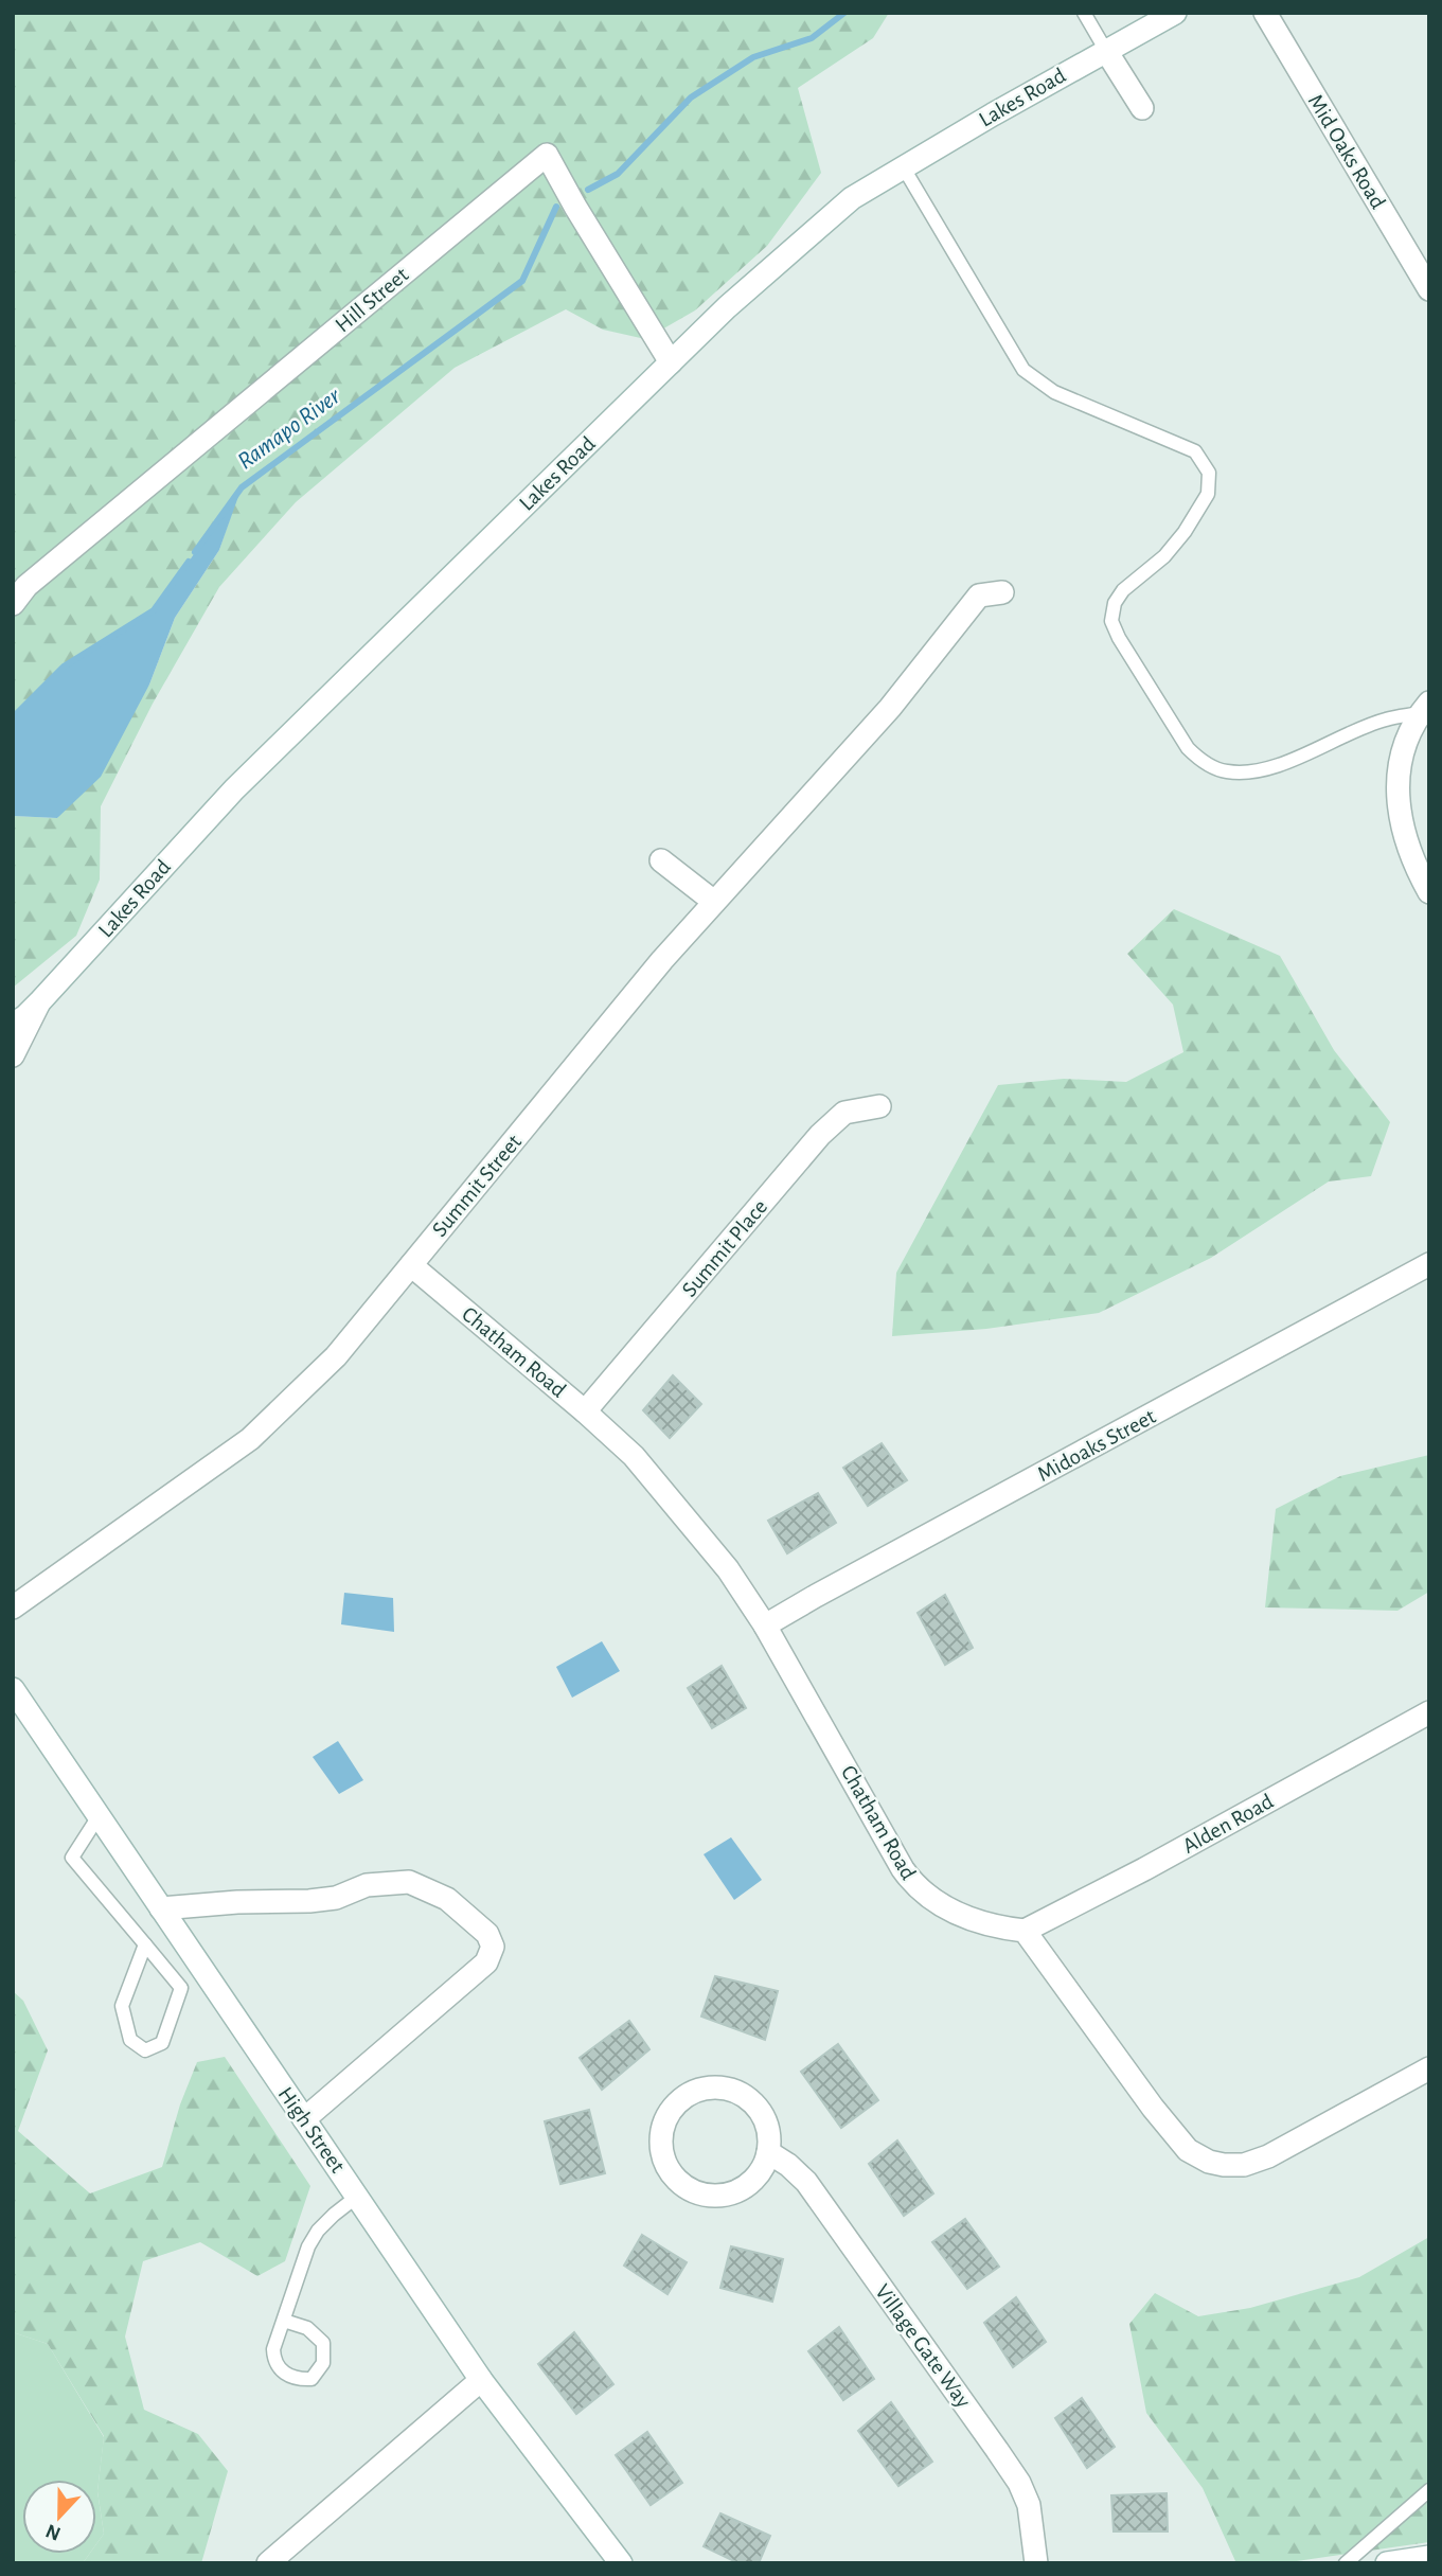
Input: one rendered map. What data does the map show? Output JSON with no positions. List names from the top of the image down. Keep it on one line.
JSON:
{"streets":{"street":["Lakes Road","Mid Oaks Road","Hill Street","Summit Street","Summit Place","Chatham Road","Midoaks Street","Alden Road","High Street","Village Gate Way"]},"crossings":[["Lakes Road","Hill Street"],["Summit Street","Chatham Road"],["Summit Place","Chatham Road"],["Chatham Road","Midoaks Street"],["Chatham Road","Alden Road"]],"water":["Ramapo River"],"north":"bottom"}
